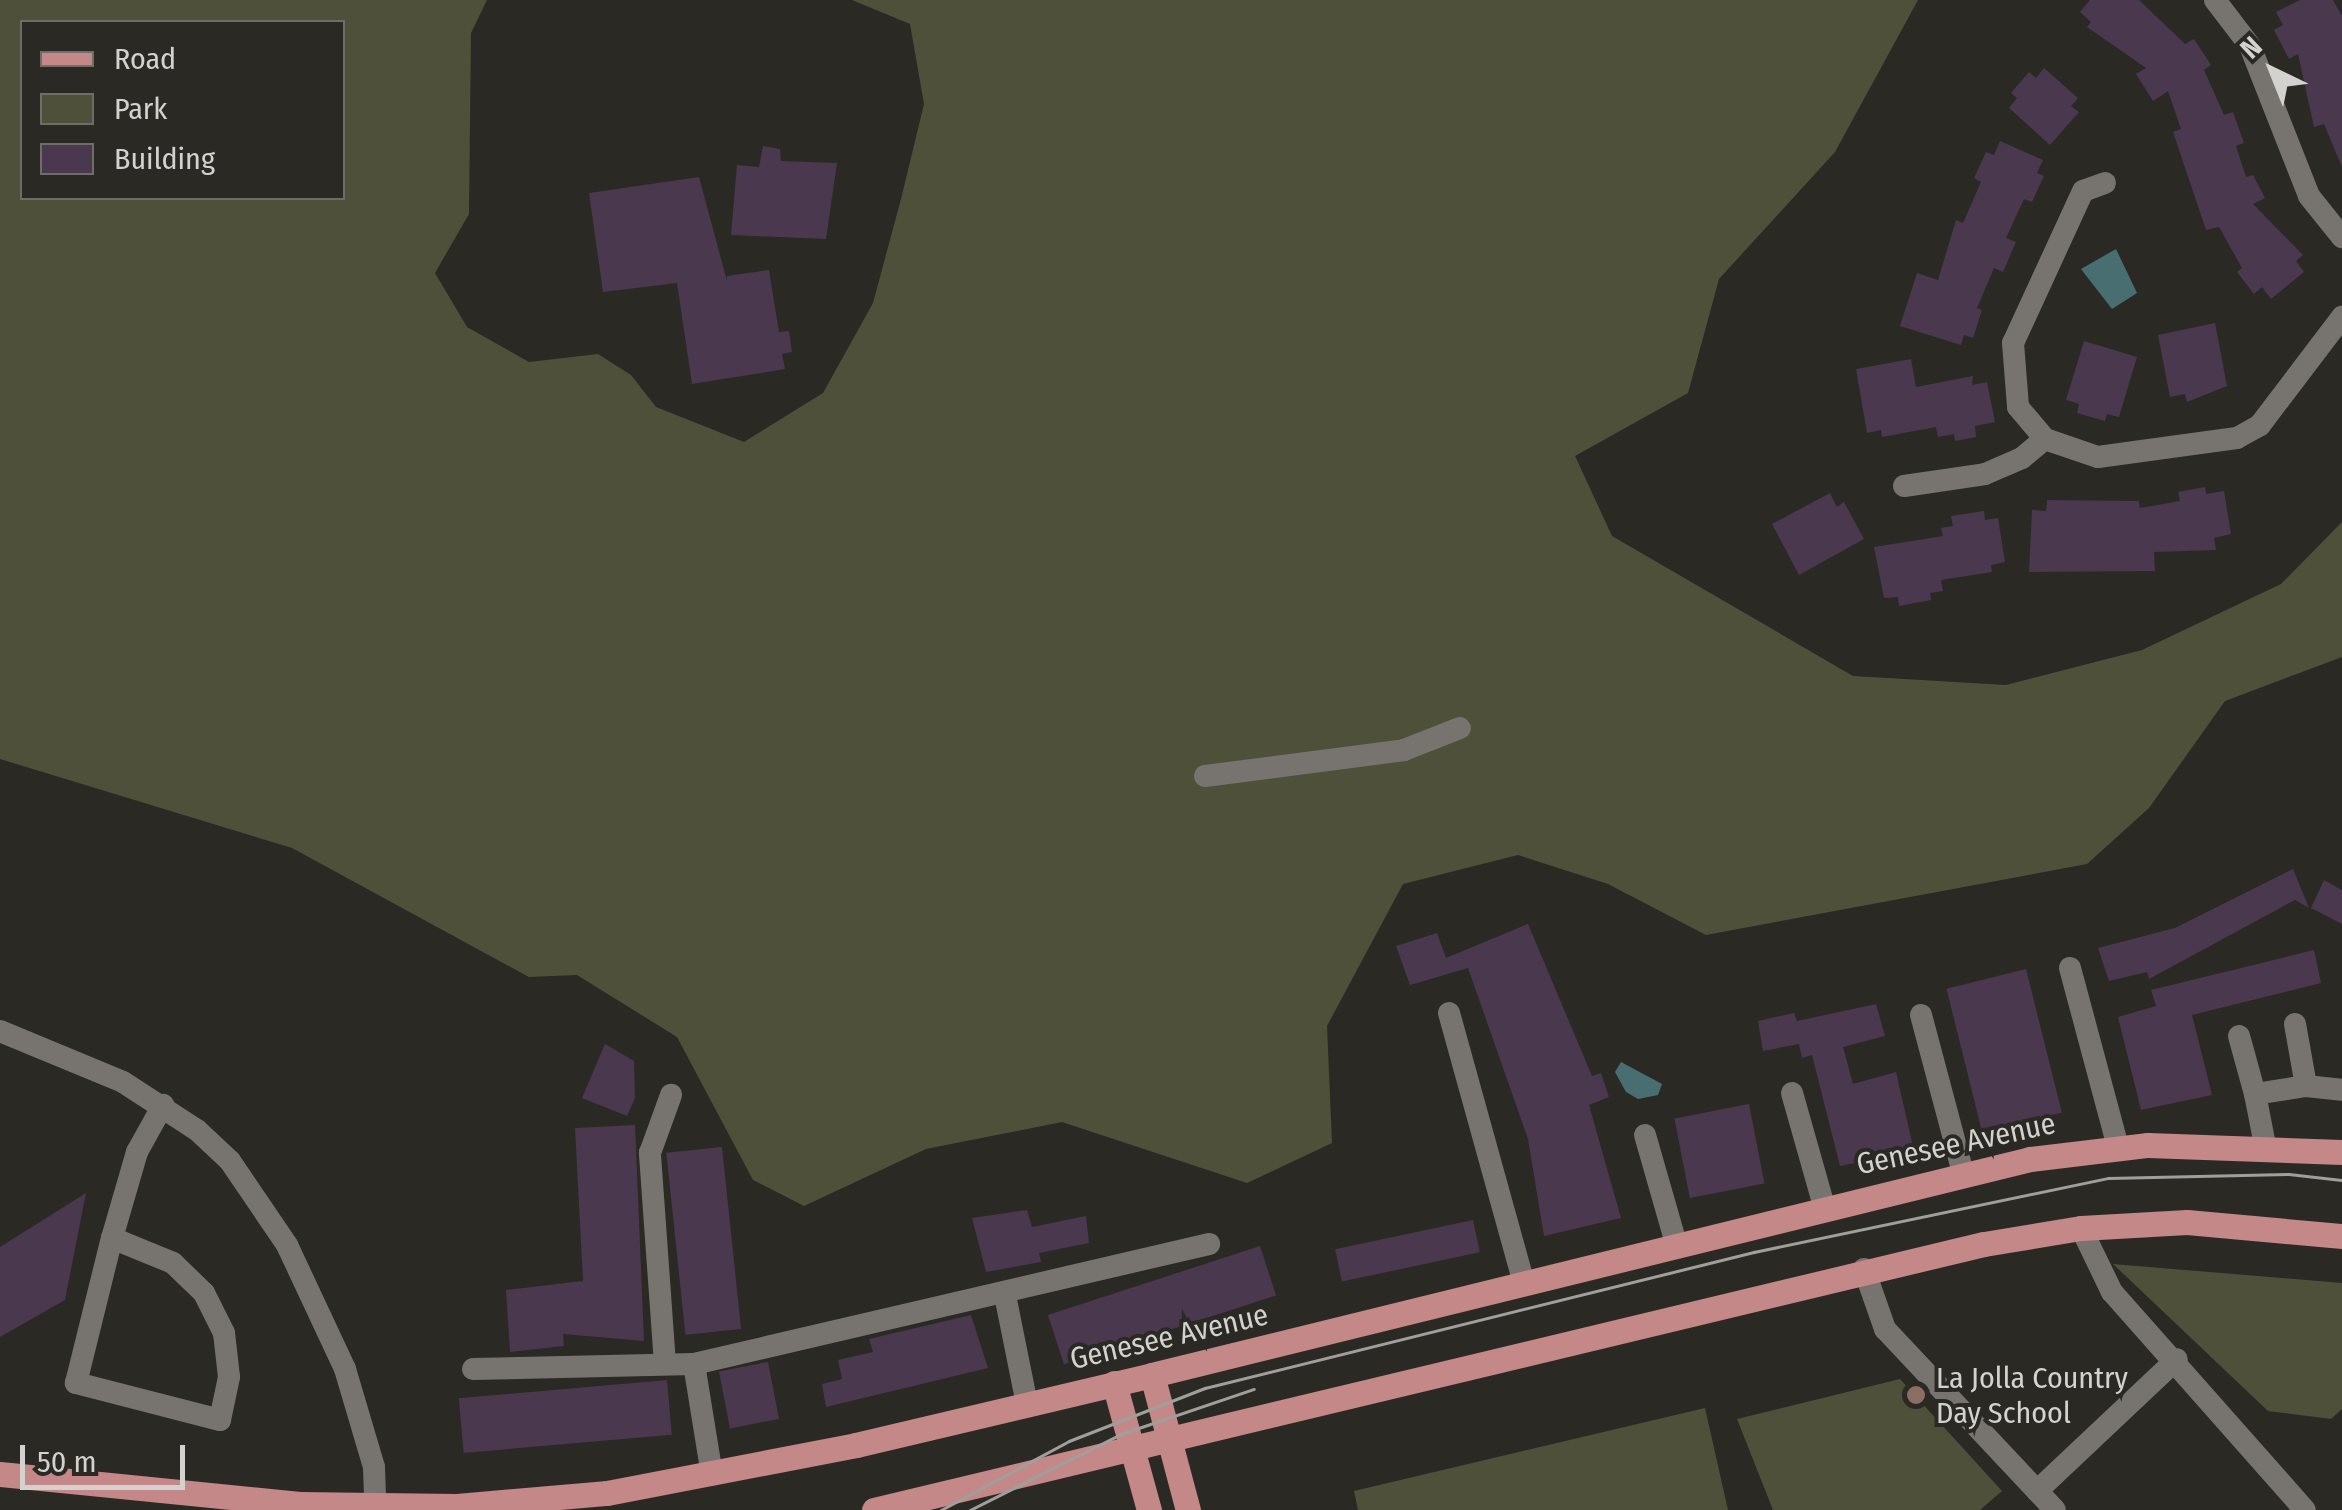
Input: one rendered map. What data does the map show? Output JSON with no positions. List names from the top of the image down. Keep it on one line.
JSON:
{"streets":{"main road":["Genesee Avenue"]},"places":["La Jolla Country Day School"],"legend":["Road","Park","Building"],"scale_bar":"50 m","north":"top left"}
